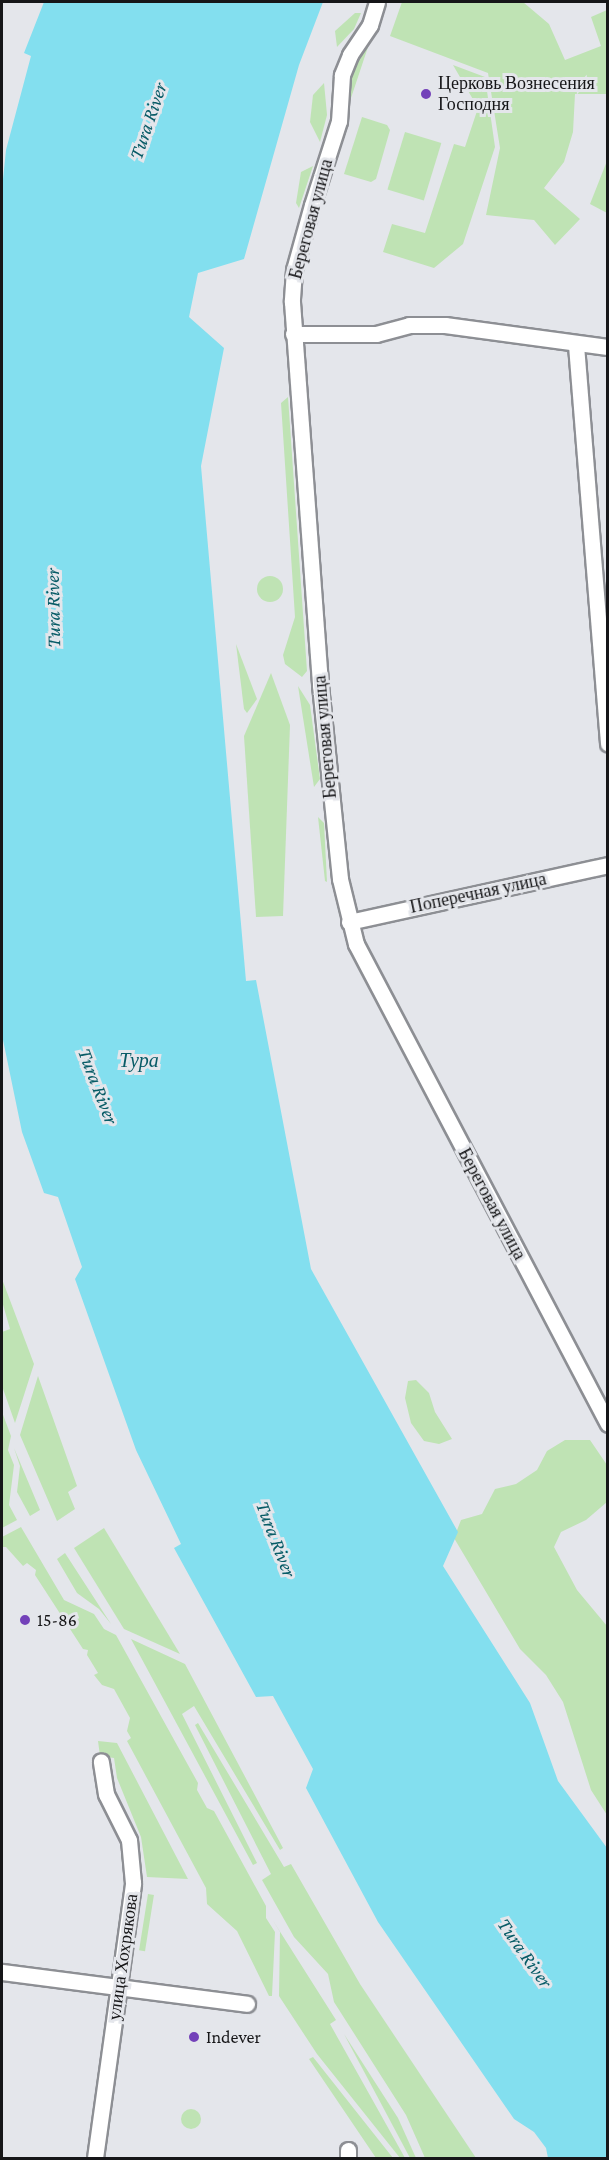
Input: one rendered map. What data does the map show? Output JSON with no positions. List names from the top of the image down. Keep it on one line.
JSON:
{"streets":{"street":["Береговая улица","Поперечная улица","улица Хохрякова"]},"crossings":[["Береговая улица","Поперечная улица"]],"water":["Tura River","Тура"],"places":["Церковь Вознесения Господня","15-86","Indever"]}
